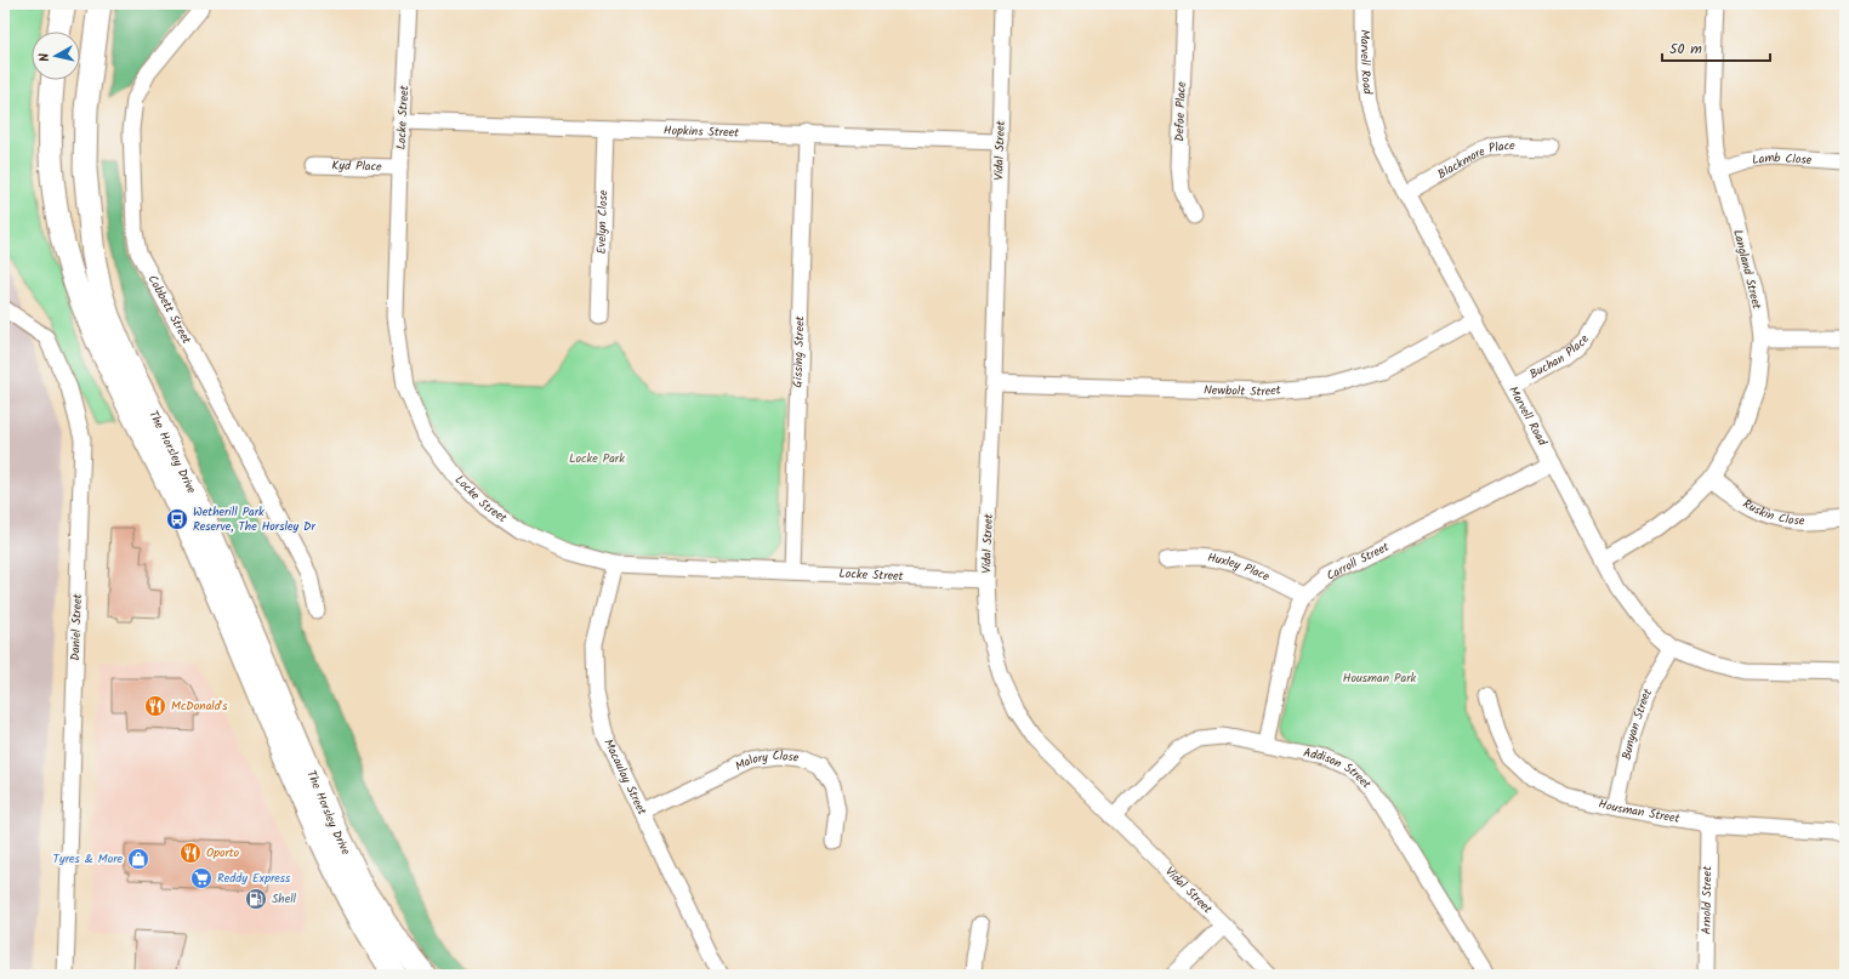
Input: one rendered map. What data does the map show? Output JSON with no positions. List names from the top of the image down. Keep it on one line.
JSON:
{"streets":{"main road":["The Horsley Drive"],"street":["Marvell Road","Defoe Place","Locke Street","Hopkins Street","Vidal Street","Lamb Close","Blackmore Place","Kyd Place","Evelyn Close","Langland Street","Cobbett Street","Gissing Street","Buchan Place","Newbolt Street","Ruskin Close","Carroll Street","Huxley Place","Daniel Street","Bunyan Street","Malory Close","Addison Street","Macaulay Street","Housman Street","Arnold Street"]},"crossings":[["Marvell Road","Blackmore Place"],["Marvell Road","Langland Street"],["Marvell Road","Buchan Place"],["Marvell Road","Newbolt Street"],["Marvell Road","Carroll Street"],["Marvell Road","Bunyan Street"],["Locke Street","Hopkins Street"],["Locke Street","Vidal Street"],["Locke Street","Kyd Place"],["Locke Street","Gissing Street"],["Locke Street","Macaulay Street"],["Hopkins Street","Vidal Street"],["Hopkins Street","Evelyn Close"],["Hopkins Street","Gissing Street"],["Vidal Street","Newbolt Street"],["Vidal Street","Addison Street"],["Lamb Close","Langland Street"],["Langland Street","Ruskin Close"],["Carroll Street","Huxley Place"],["Carroll Street","Addison Street"],["Bunyan Street","Housman Street"],["Malory Close","Macaulay Street"],["Housman Street","Arnold Street"]],"parks":["Locke Park","Housman Park"],"places":{"bus stop":["Wetherill Park Reserve, The Horsley Dr"],"restaurant":["McDonald's","Oporto"],"shop":["Tyres & More"],"supermarket":["Reddy Express"],"fuel station":["Shell"]},"scale_bar":"50 m","north":"left"}
